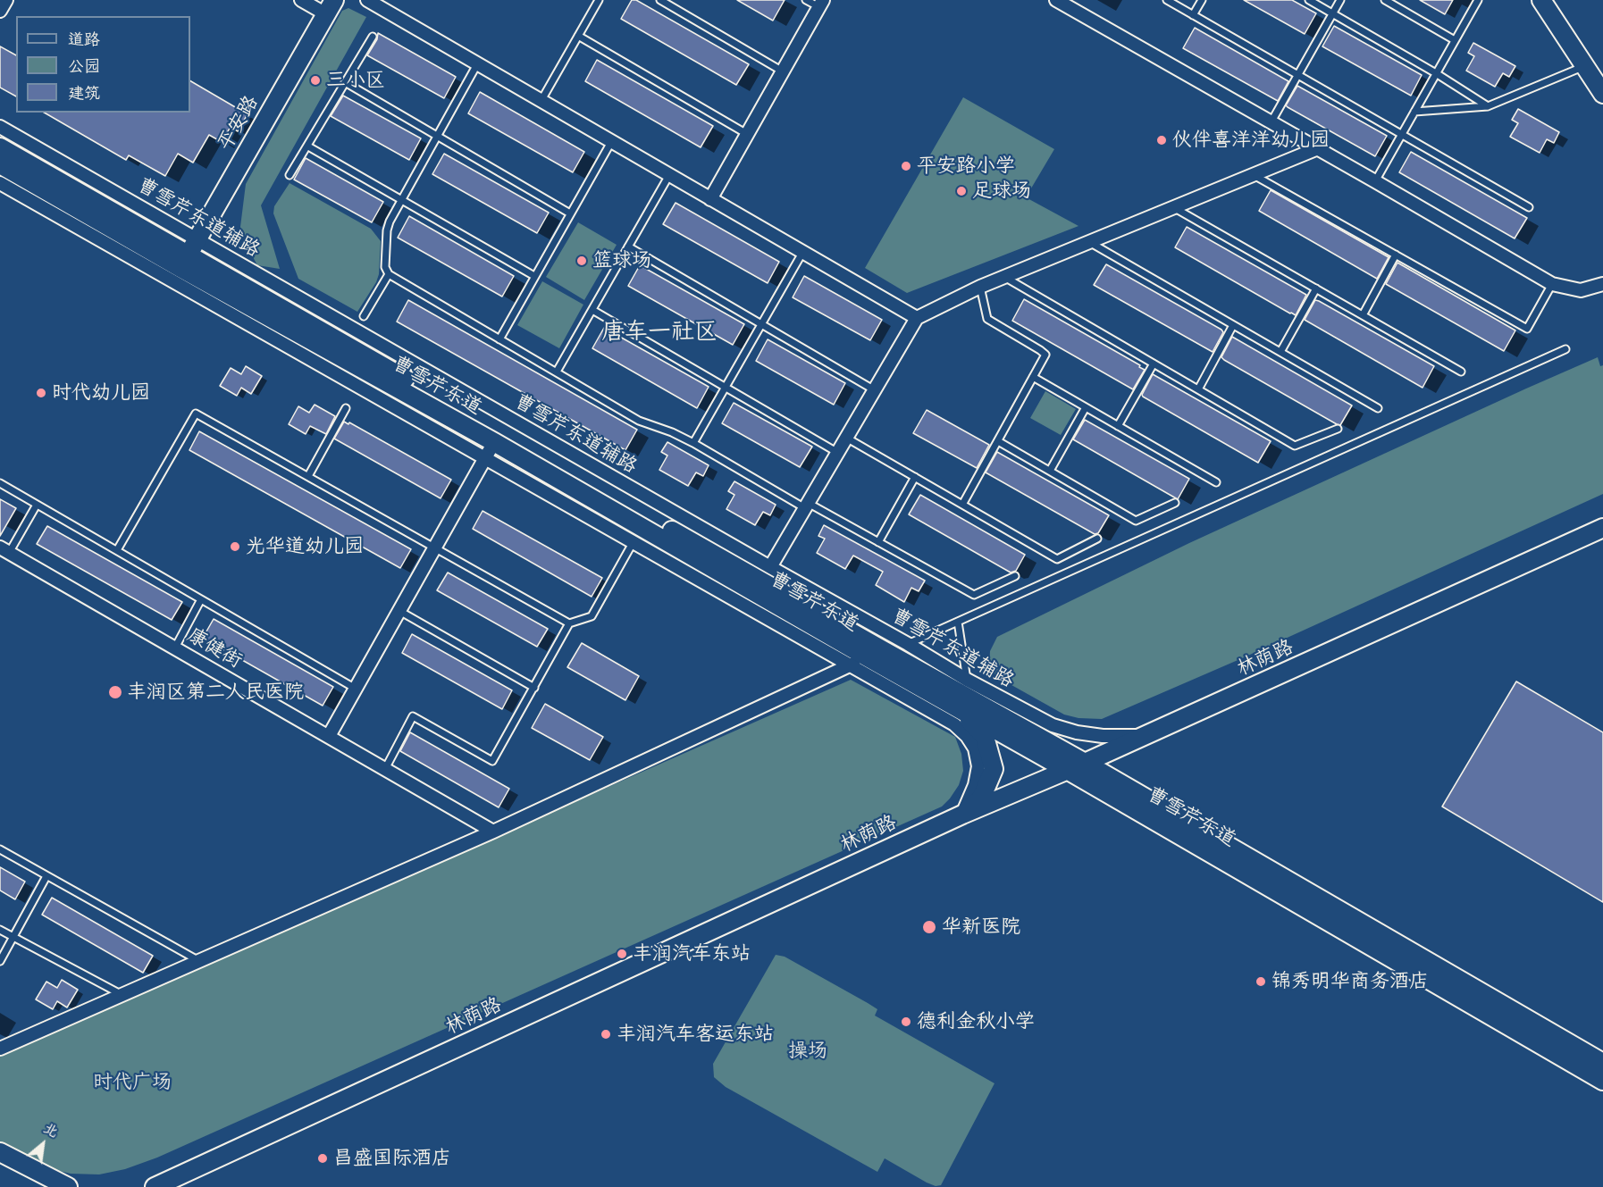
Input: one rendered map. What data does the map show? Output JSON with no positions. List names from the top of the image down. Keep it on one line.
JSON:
{"streets":{"main road":["平安路","曹雪芹东道","林荫路"],"street":["曹雪芹东道辅路","康健街"]},"crossings":[["平安路","曹雪芹东道辅路"],["平安路","曹雪芹东道"],["曹雪芹东道辅路","林荫路"],["曹雪芹东道","林荫路"]],"districts":["唐车一社区"],"parks":["操场","时代广场"],"places":["三小区","伙伴喜洋洋幼儿园","平安路小学","足球场","篮球场","时代幼儿园","光华道幼儿园","丰润区第二人民医院","华新医院","丰润汽车东站","锦秀明华商务酒店","德利金秋小学","丰润汽车客运东站","昌盛国际酒店"],"legend":["道路","公园","建筑"],"north":"top right"}
